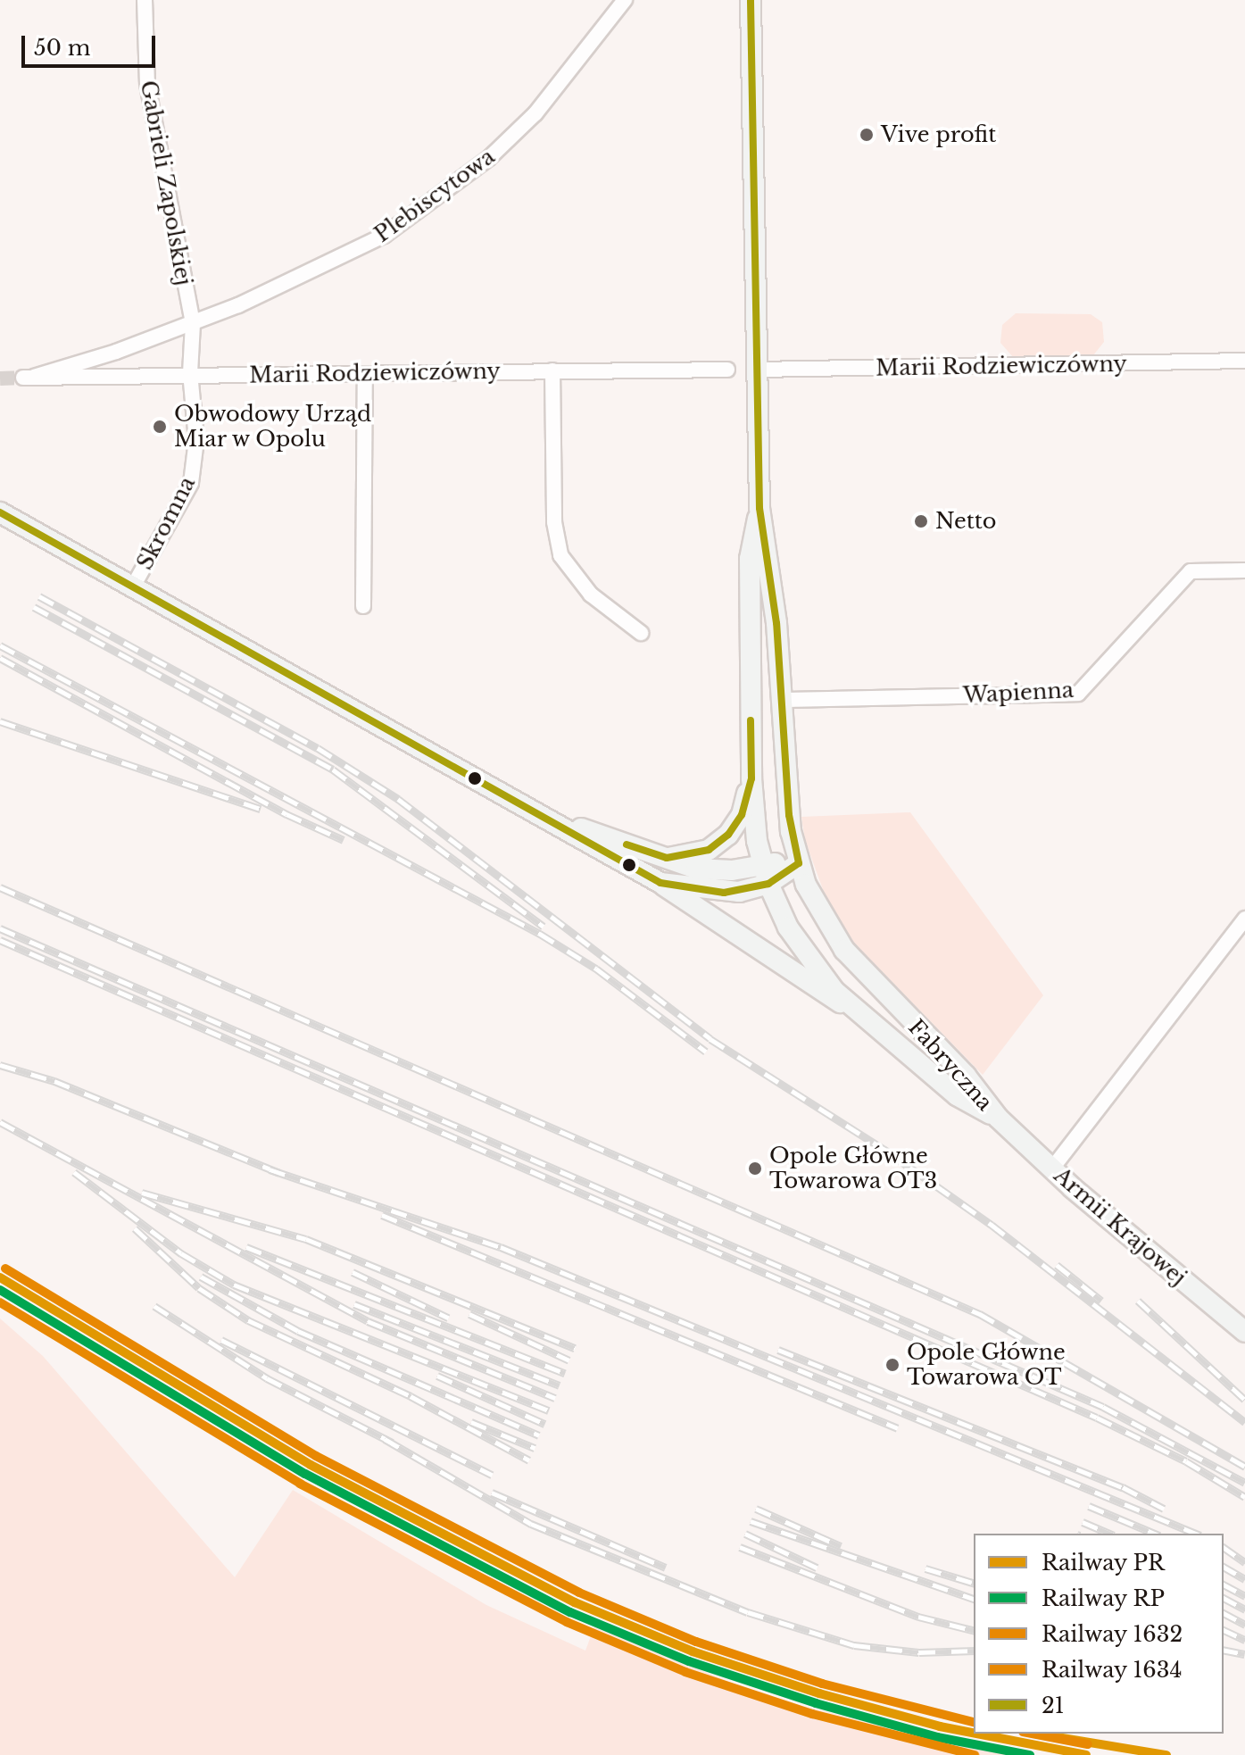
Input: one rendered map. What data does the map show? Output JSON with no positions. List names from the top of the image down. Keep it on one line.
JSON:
{"streets":{"main road":["Fabryczna","Armii Krajowej"],"street":["Gabrieli Zapolskiej","Plebiscytowa","Marii Rodziewiczówny","Skromna","Wapienna"]},"crossings":[["Gabrieli Zapolskiej","Plebiscytowa"],["Plebiscytowa","Marii Rodziewiczówny"],["Marii Rodziewiczówny","Skromna"],["Marii Rodziewiczówny","Fabryczna"],["Wapienna","Fabryczna"],["Fabryczna","Armii Krajowej"]],"places":["Vive profit","Obwodowy Urząd Miar w Opolu","Netto","Opole Główne Towarowa OT3","Opole Główne Towarowa OT"],"lines":["transit line 21","rail line 1632","rail line PR","rail line RP","rail line 1634"],"legend":["Railway PR","Railway RP","Railway 1632","Railway 1634","21"],"scale_bar":"50 m"}
